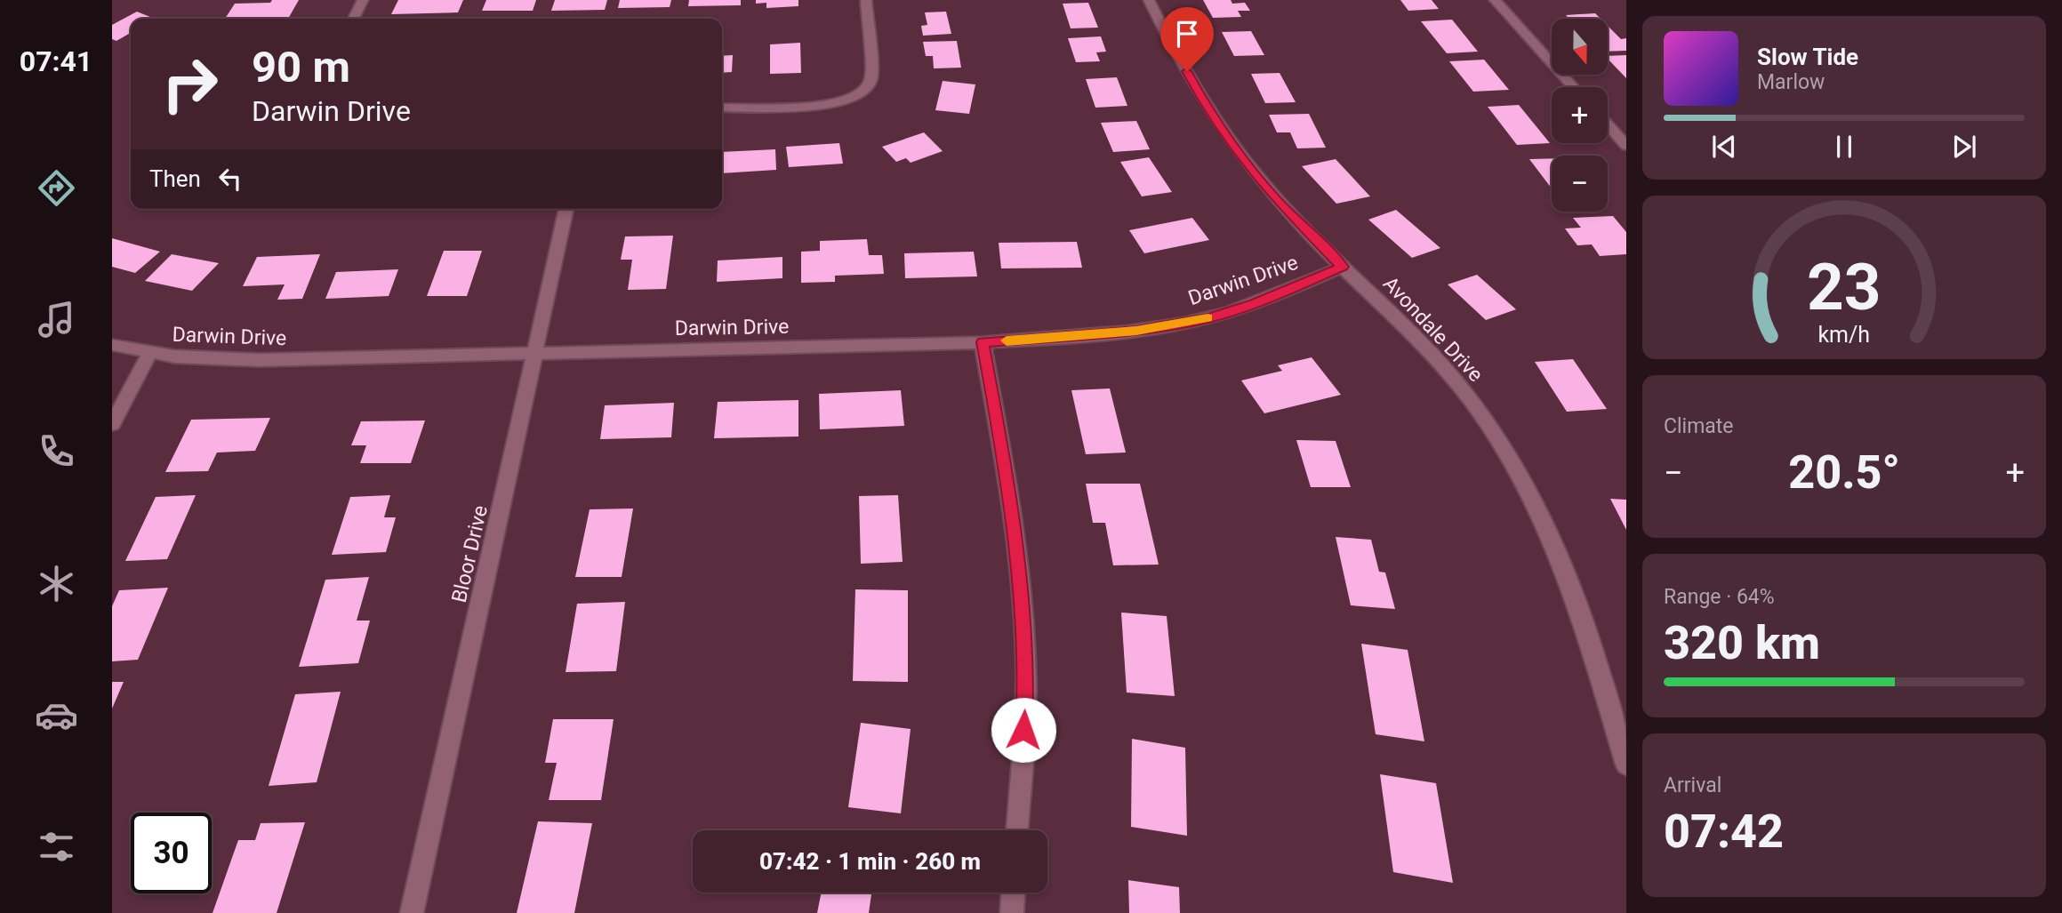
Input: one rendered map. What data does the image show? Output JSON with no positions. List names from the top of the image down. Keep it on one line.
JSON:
{"streets":{"street":["Darwin Drive","Avondale Drive","Bloor Drive"]},"crossings":[["Darwin Drive","Avondale Drive"],["Darwin Drive","Bloor Drive"]],"north":"bottom","page":{"tabs":"07:41","map_buttons":["+","−"],"turn":["90 m","Darwin Drive"],"song":["Slow Tide","Marlow"],"then":"Then","tile":["Climate",["Range · 64%","320 km"],["Arrival","07:42"]],"heat":["−","20.5°","+"],"limit":"30","trip":"07:42 · 1 min · 260 m","gauge":["23","km/h"]}}
